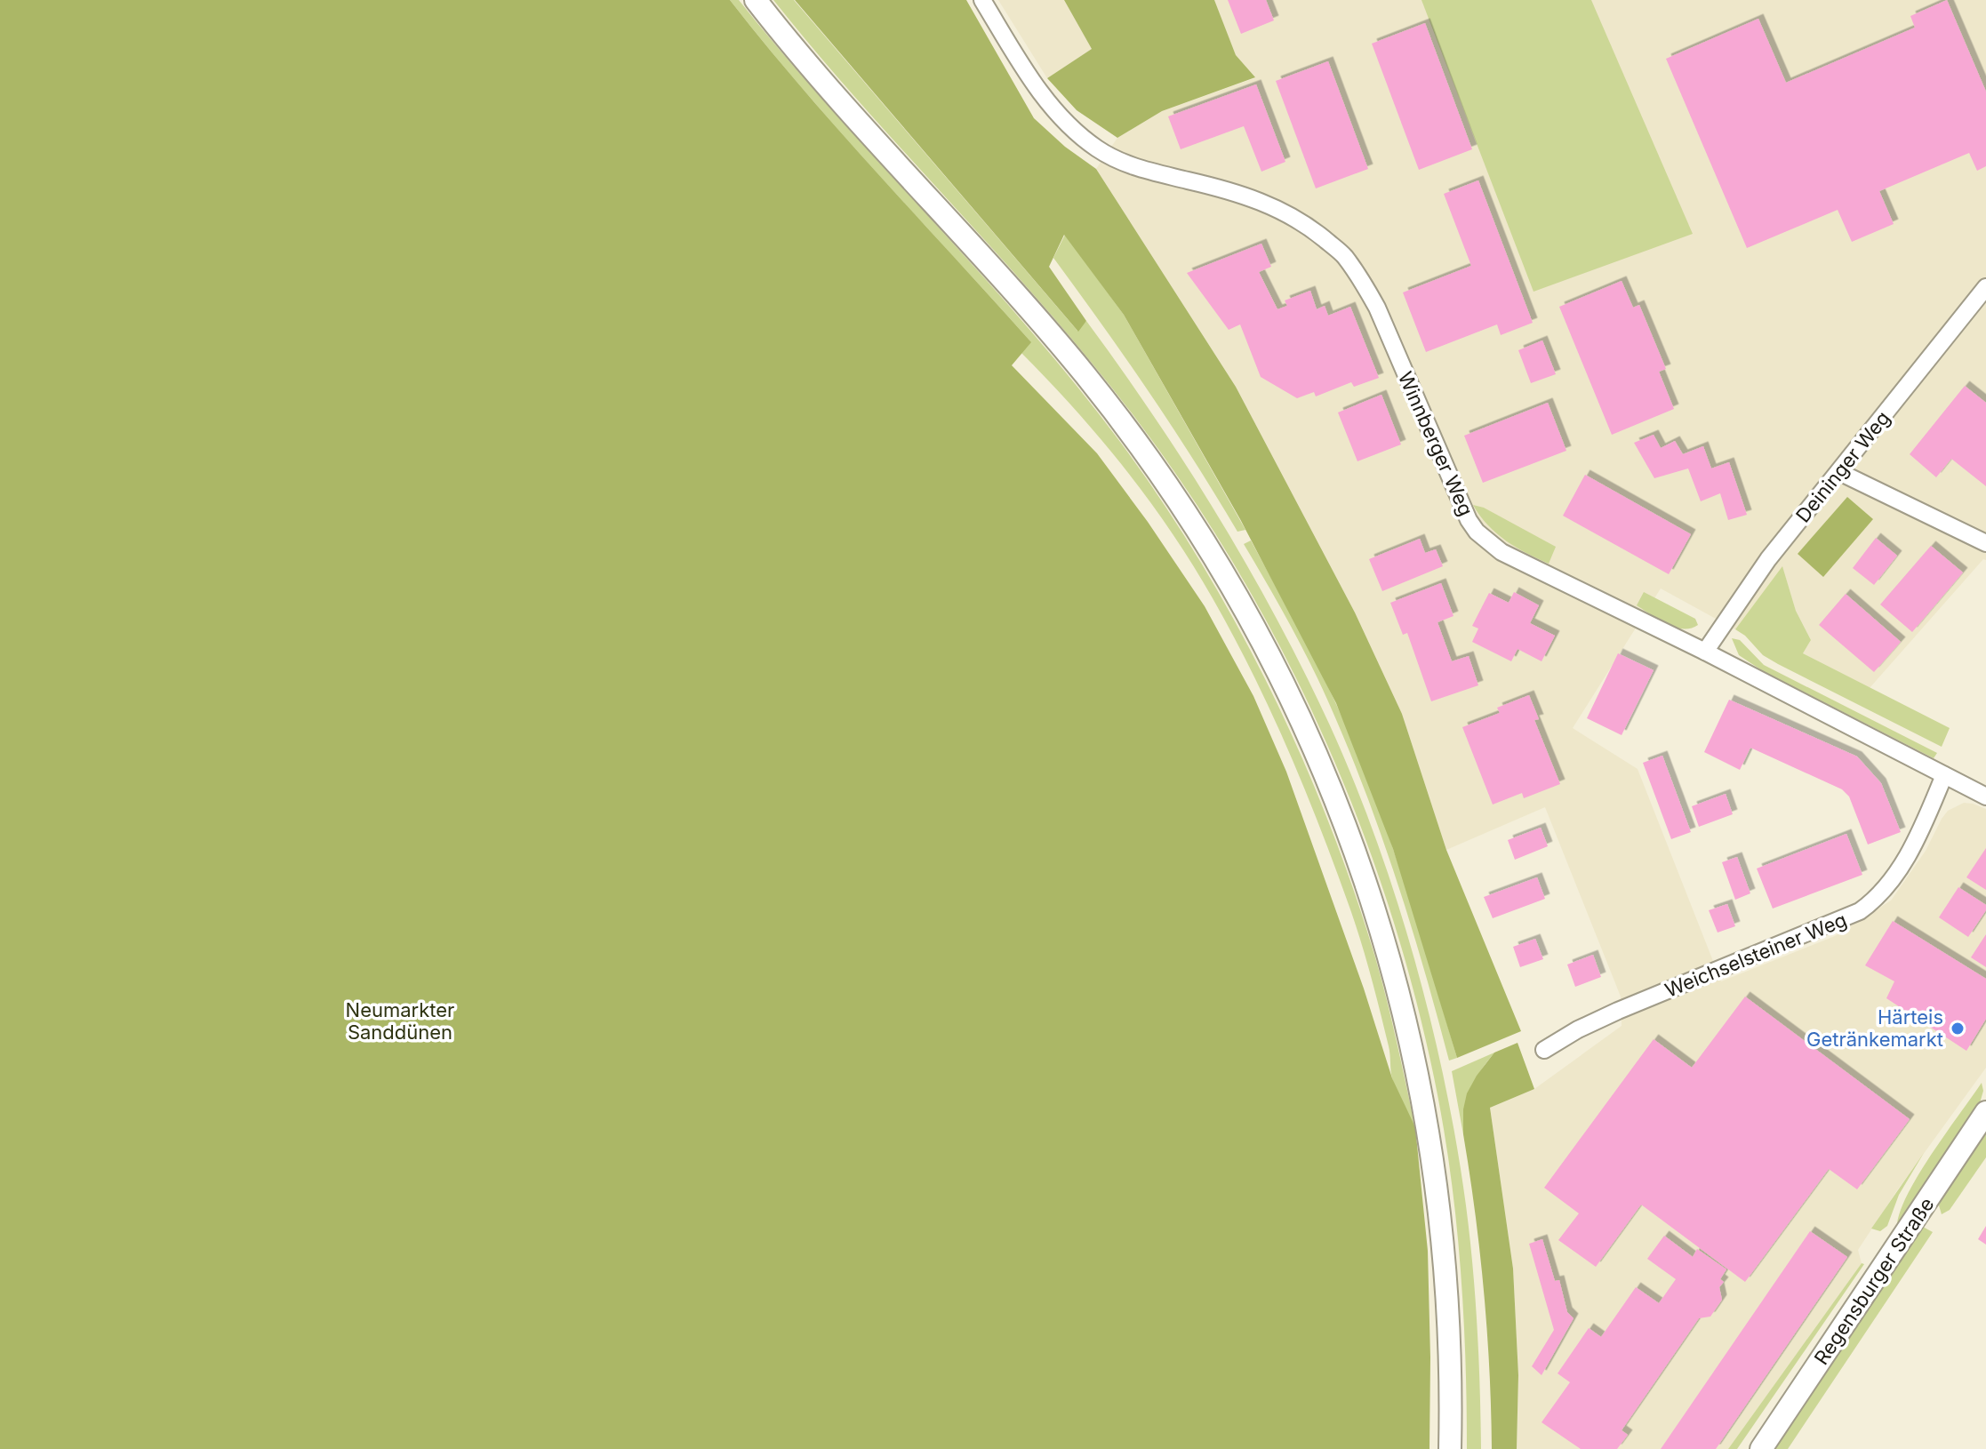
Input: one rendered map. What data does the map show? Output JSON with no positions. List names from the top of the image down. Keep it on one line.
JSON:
{"streets":{"main road":["Regensburger Straße"],"street":["Winnberger Weg","Deininger Weg","Weichselsteiner Weg"]},"crossings":[["Winnberger Weg","Deininger Weg"],["Winnberger Weg","Weichselsteiner Weg"]],"parks":["Neumarkter Sanddünen"],"places":["Härteis Getränkemarkt"]}
